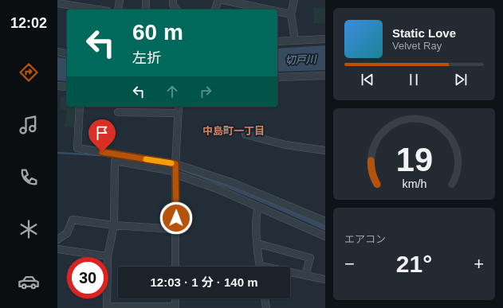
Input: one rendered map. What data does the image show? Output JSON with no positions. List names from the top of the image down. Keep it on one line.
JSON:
{"districts":["中島町一丁目"],"water":["切戸川"],"page":{"tabs":"12:02","turn":["60 m","左折"],"song":["Static Love","Velvet Ray"],"tile":"エアコン","heat":["−","21°","+"],"limit":"30","trip":"12:03 · 1 分 · 140 m","gauge":["19","km/h"]}}
